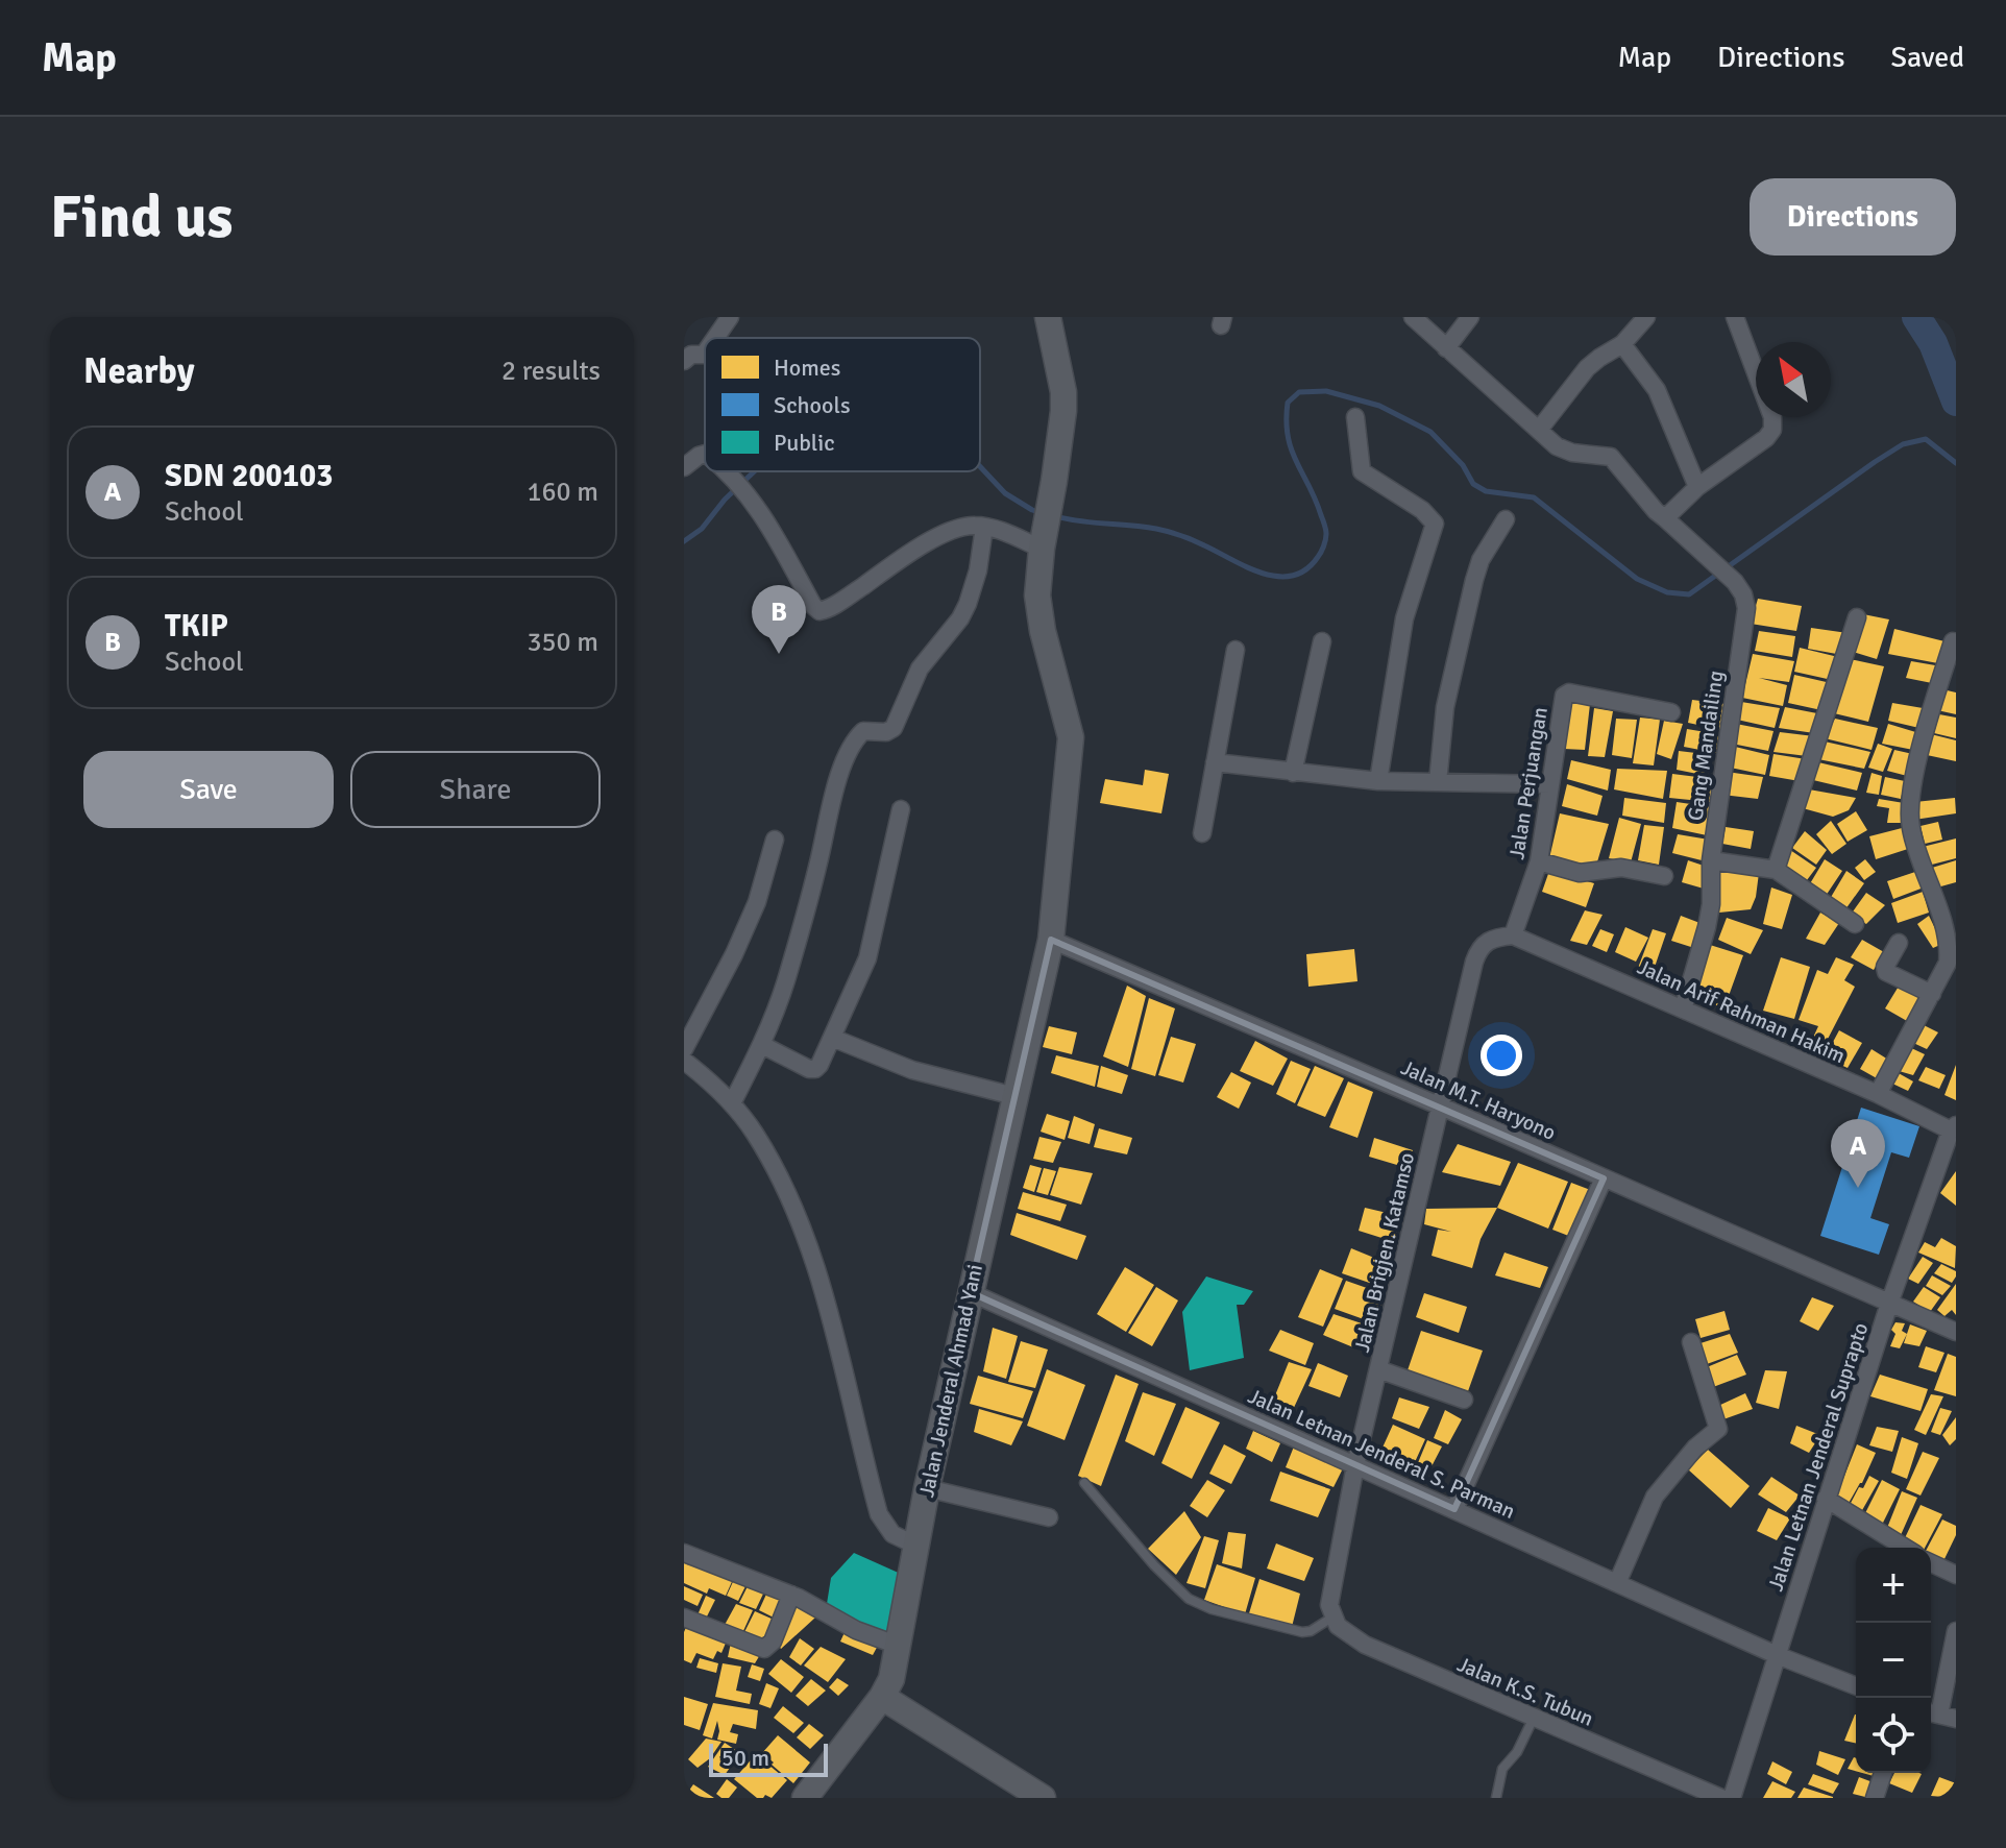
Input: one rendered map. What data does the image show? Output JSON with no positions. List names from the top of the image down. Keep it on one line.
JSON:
{"streets":{"street":["Gang Mandailing","Jalan Perjuangan","Jalan Arif Rahman Hakim","Jalan M.T. Haryono","Jalan Brigjen. Katamso","Jalan Jenderal Ahmad Yani","Jalan Letnan Jenderal S. Parman","Jalan Letnan Jenderal Suprapto","Jalan K.S. Tubun"]},"crossings":[["Gang Mandailing","Jalan Arif Rahman Hakim"],["Jalan Perjuangan","Jalan Arif Rahman Hakim"],["Jalan Perjuangan","Jalan Brigjen. Katamso"],["Jalan Arif Rahman Hakim","Jalan Brigjen. Katamso"],["Jalan Arif Rahman Hakim","Jalan Letnan Jenderal Suprapto"],["Jalan M.T. Haryono","Jalan Brigjen. Katamso"],["Jalan M.T. Haryono","Jalan Jenderal Ahmad Yani"],["Jalan M.T. Haryono","Jalan Letnan Jenderal Suprapto"],["Jalan Brigjen. Katamso","Jalan Letnan Jenderal S. Parman"],["Jalan Brigjen. Katamso","Jalan K.S. Tubun"],["Jalan Jenderal Ahmad Yani","Jalan Letnan Jenderal S. Parman"],["Jalan Letnan Jenderal S. Parman","Jalan Letnan Jenderal Suprapto"]],"legend":["Homes","Schools","Public"],"scale_bar":"50 m","north":"top left","page":{"header":"Map","nav":["Map","Directions","Saved"],"buttons":["Directions",["Save","Share"]],"title":"Find us","heading":["Nearby","2 results"],"list":[{"mark":"A","name":"SDN 200103","note":"School","value":"160 m"},{"mark":"B","name":"TKIP","note":"School","value":"350 m"}],"pins":["B","A"],"map_buttons":["+","−"],"scale":"50 m"}}
